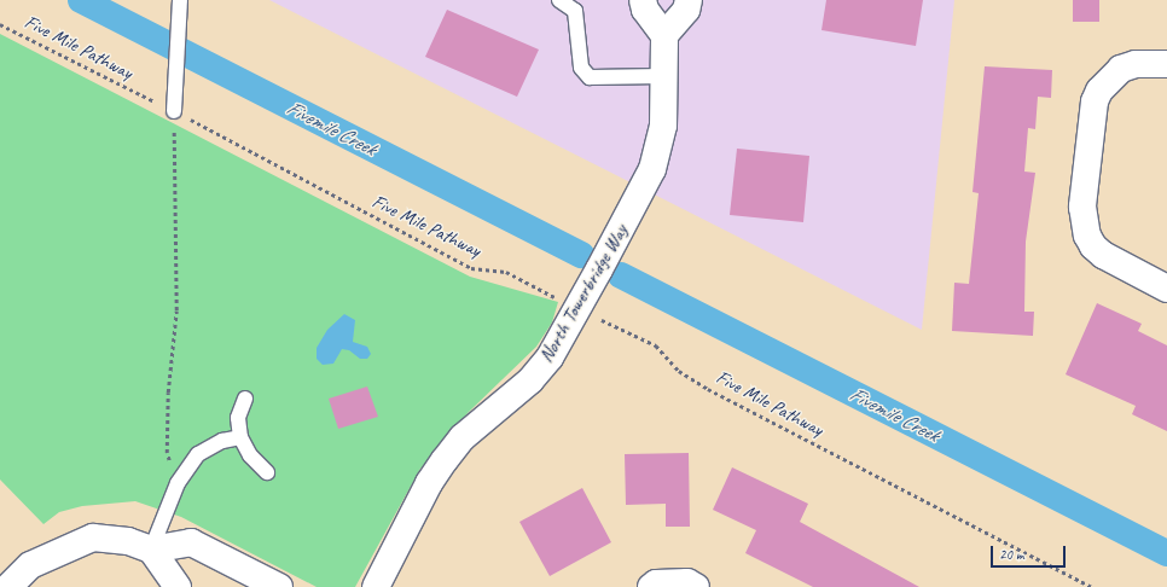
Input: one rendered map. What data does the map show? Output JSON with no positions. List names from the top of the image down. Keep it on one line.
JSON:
{"streets":{"street":["North Towerbridge Way"],"path":["Five Mile Pathway"]},"crossings":[["Five Mile Pathway","North Towerbridge Way"]],"water":["Fivemile Creek"],"scale_bar":"20 m"}
